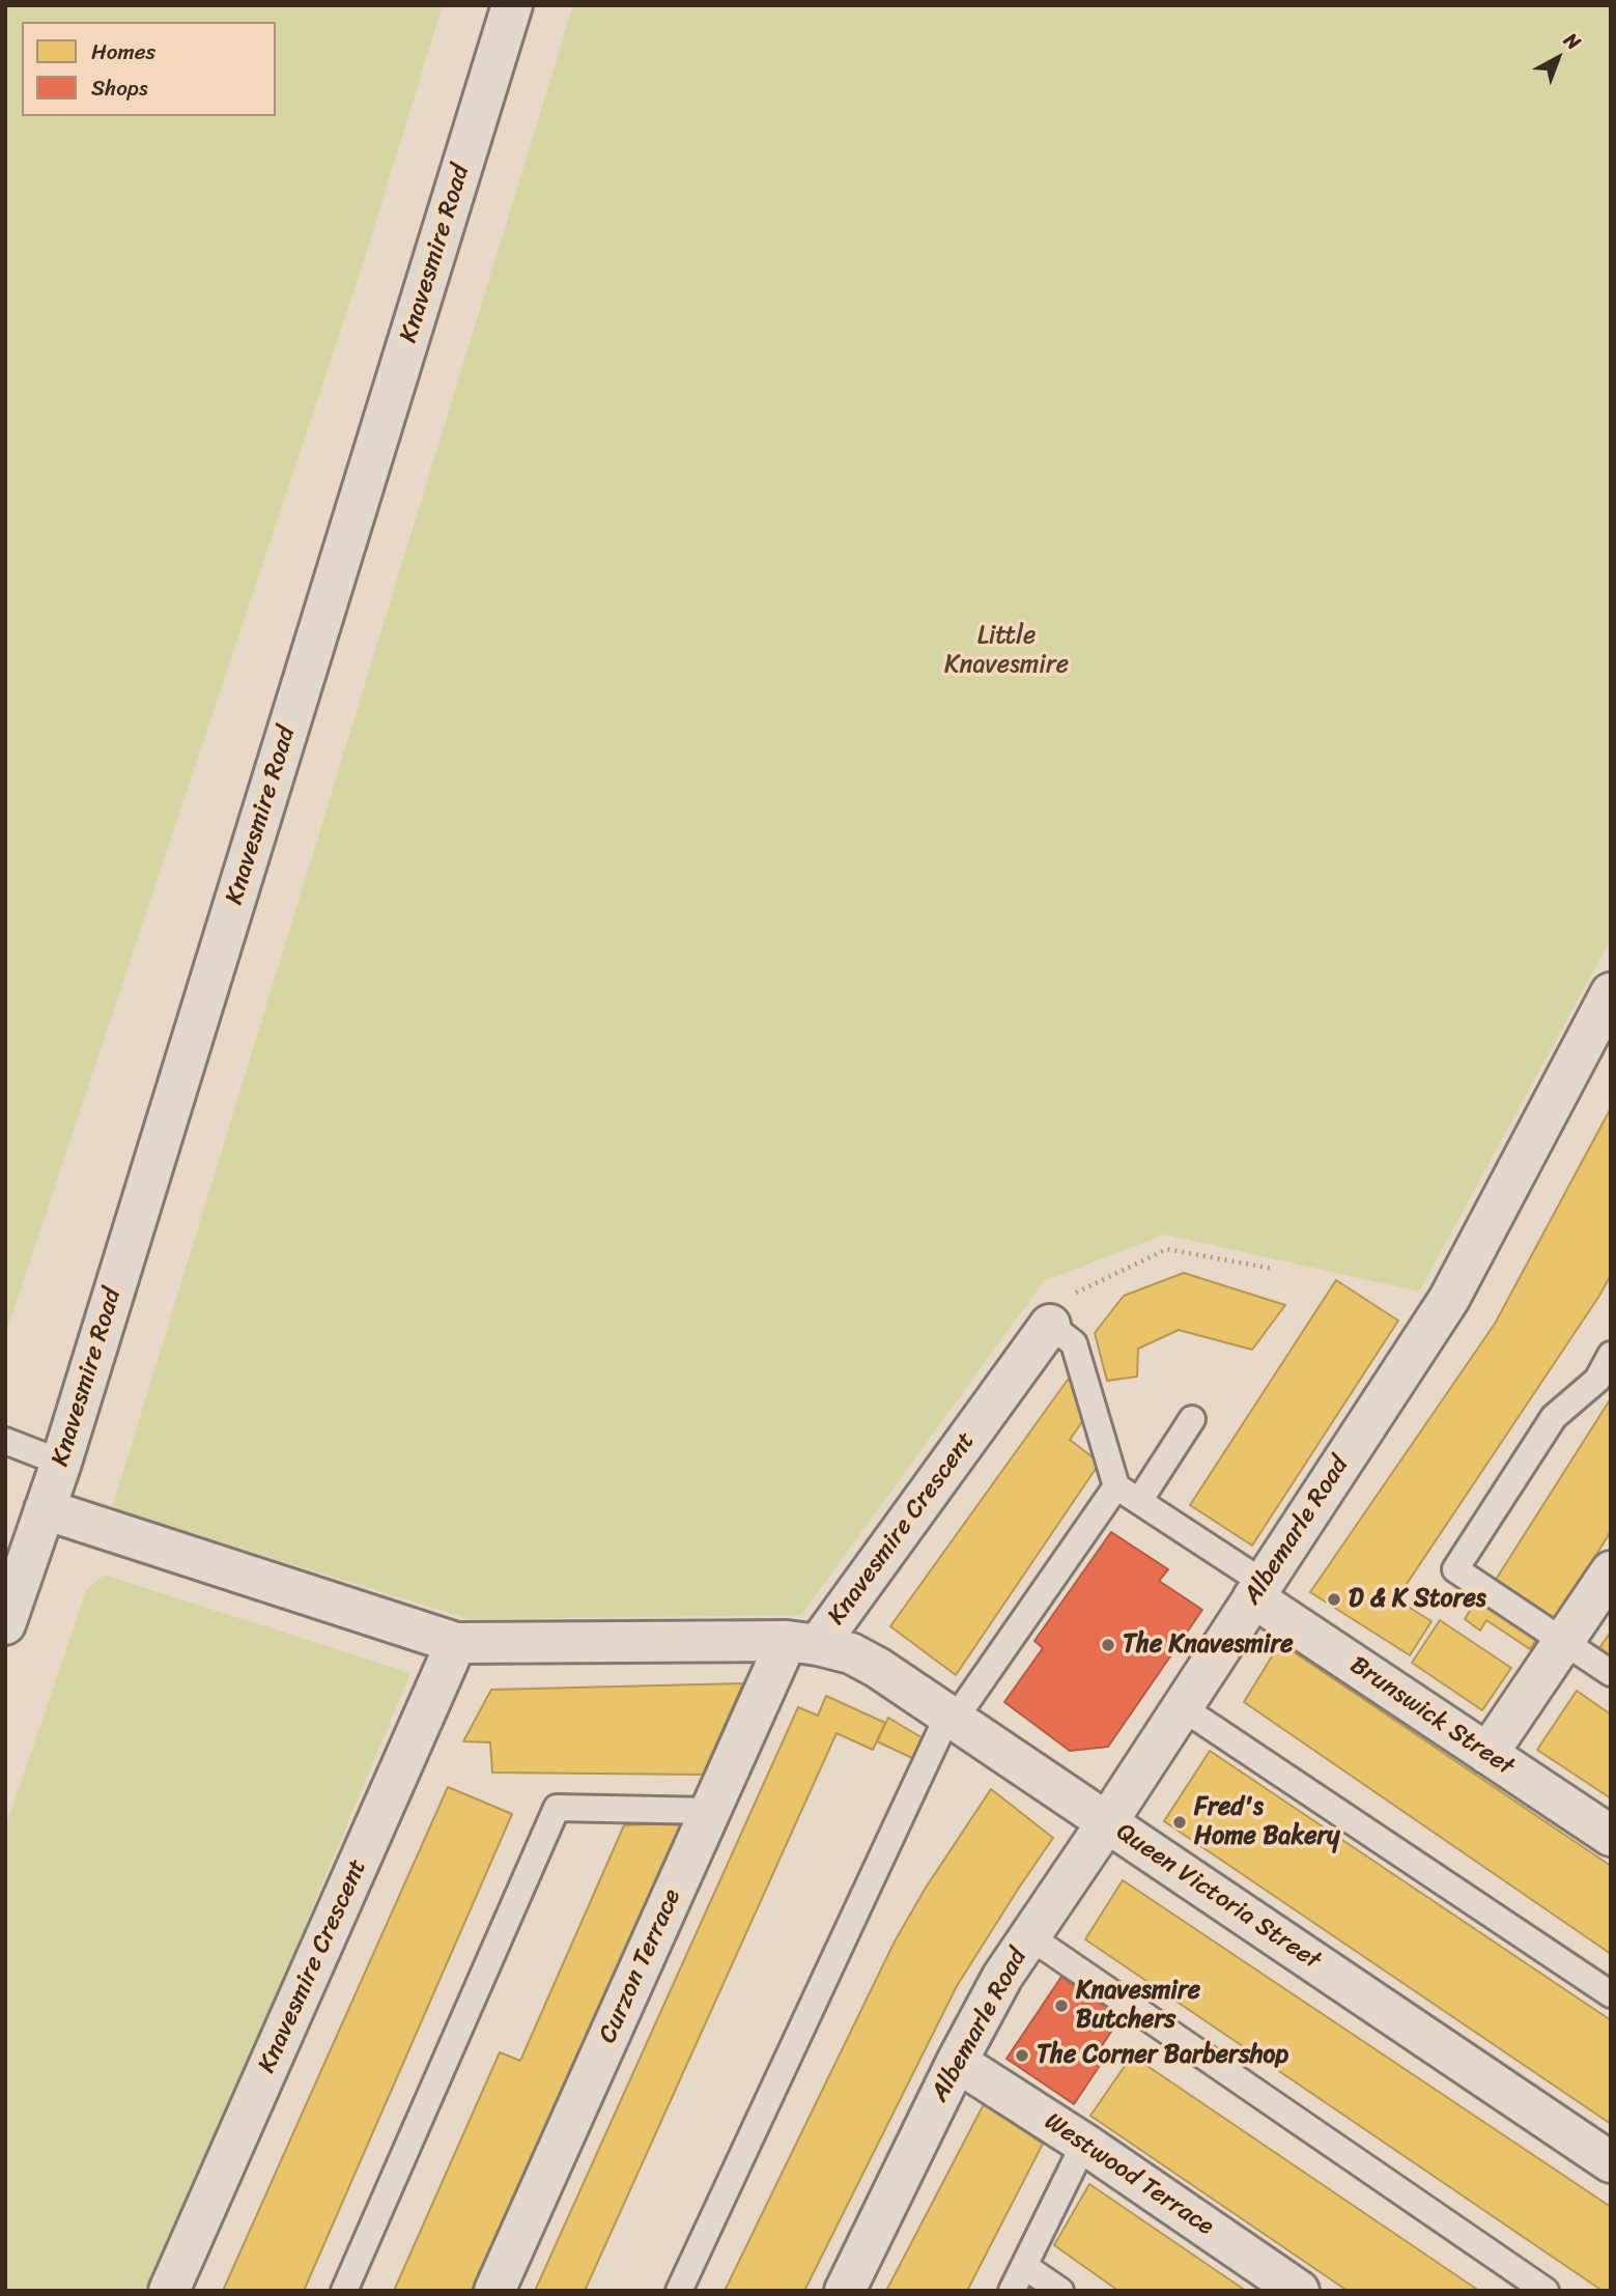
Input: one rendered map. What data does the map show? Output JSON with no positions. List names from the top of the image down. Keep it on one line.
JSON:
{"streets":{"street":["Knavesmire Road","Knavesmire Crescent","Albemarle Road","Brunswick Street","Queen Victoria Street","Curzon Terrace","Westwood Terrace"]},"crossings":[["Knavesmire Crescent","Queen Victoria Street"],["Knavesmire Crescent","Curzon Terrace"],["Albemarle Road","Brunswick Street"],["Albemarle Road","Queen Victoria Street"],["Albemarle Road","Westwood Terrace"],["Queen Victoria Street","Curzon Terrace"]],"parks":["Little Knavesmire"],"places":["D & K Stores","The Knavesmire","Fred's Home Bakery","Knavesmire Butchers","The Corner Barbershop"],"legend":["Homes","Shops"],"north":"top right"}
